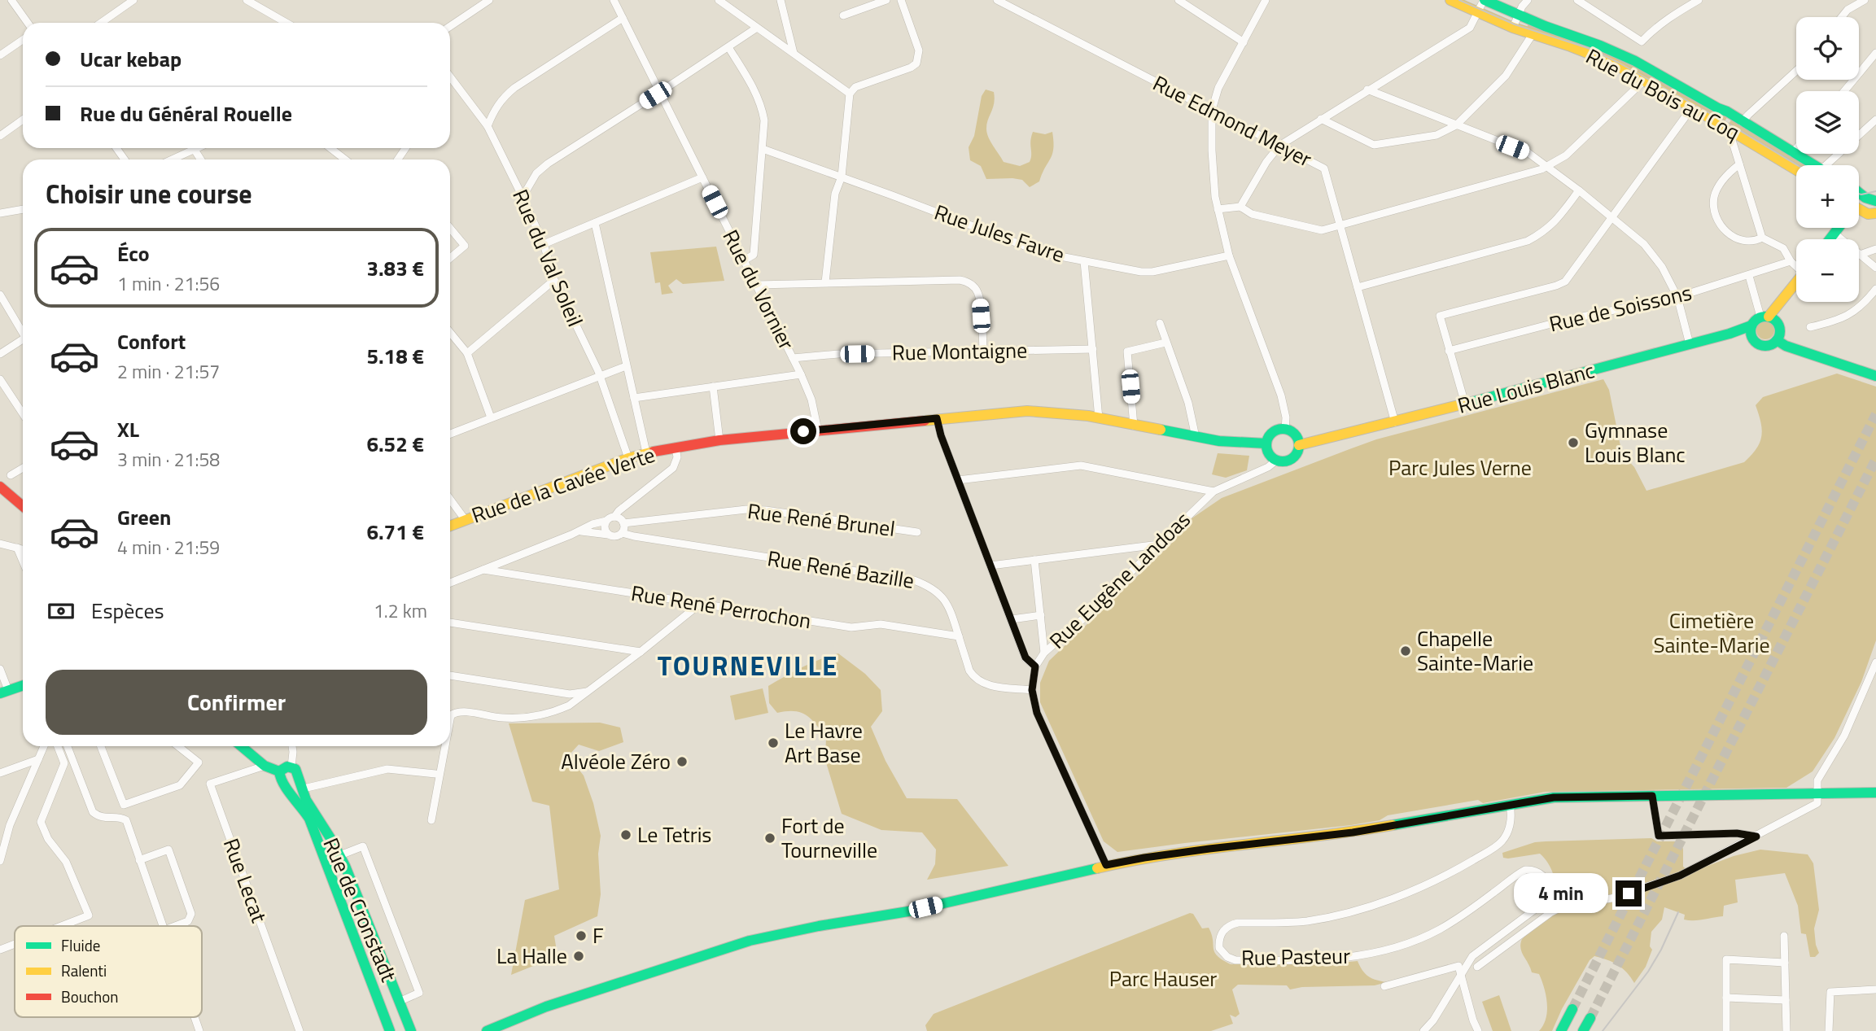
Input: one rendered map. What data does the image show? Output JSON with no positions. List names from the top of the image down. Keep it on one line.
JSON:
{"streets":{"street":["Rue du Bois au Coq","Rue Edmond Meyer","Rue Jules Favre","Rue du Val Soleil","Rue du Vornier","Rue de Soissons","Rue Montaigne","Rue Louis Blanc","Rue de la Cavée Verte","Rue René Brunel","Rue René Bazille","Rue Eugène Landoas","Rue René Perrochon","Rue Lecat","Rue de Cronstadt","Rue Pasteur"]},"crossings":[["Rue Edmond Meyer","Rue Louis Blanc"],["Rue du Val Soleil","Rue de la Cavée Verte"],["Rue du Vornier","Rue Montaigne"],["Rue du Vornier","Rue de la Cavée Verte"],["Rue Louis Blanc","Rue Eugène Landoas"],["Rue René Brunel","Rue René Bazille"],["Rue René Bazille","Rue Eugène Landoas"],["Rue René Bazille","Rue René Perrochon"]],"districts":["TOURNEVILLE"],"parks":["Parc Jules Verne","Cimetière Sainte-Marie","Parc Hauser"],"places":["Gymnase Louis Blanc","Chapelle Sainte-Marie","Le Havre Art Base","Alvéole Zéro","Le Tetris","Fort de Tourneville","F","La Halle"],"legend":["Fluide","Ralenti","Bouchon"],"page":{"map_buttons":["+","−"],"banner":["Ucar kebap","Rue du Général Rouelle"],"heading":"Choisir une course","list":[{"name":"Éco","note":"1 min · 21:56","value":"3.83 €"},{"name":"Confort","note":"2 min · 21:57","value":"5.18 €"},{"name":"XL","note":"3 min · 21:58","value":"6.52 €"},{"name":"Green","note":"4 min · 21:59","value":"6.71 €"}],"pay":["Espèces","1.2 km"],"buttons":"Confirmer","bubble":"4 min"}}
